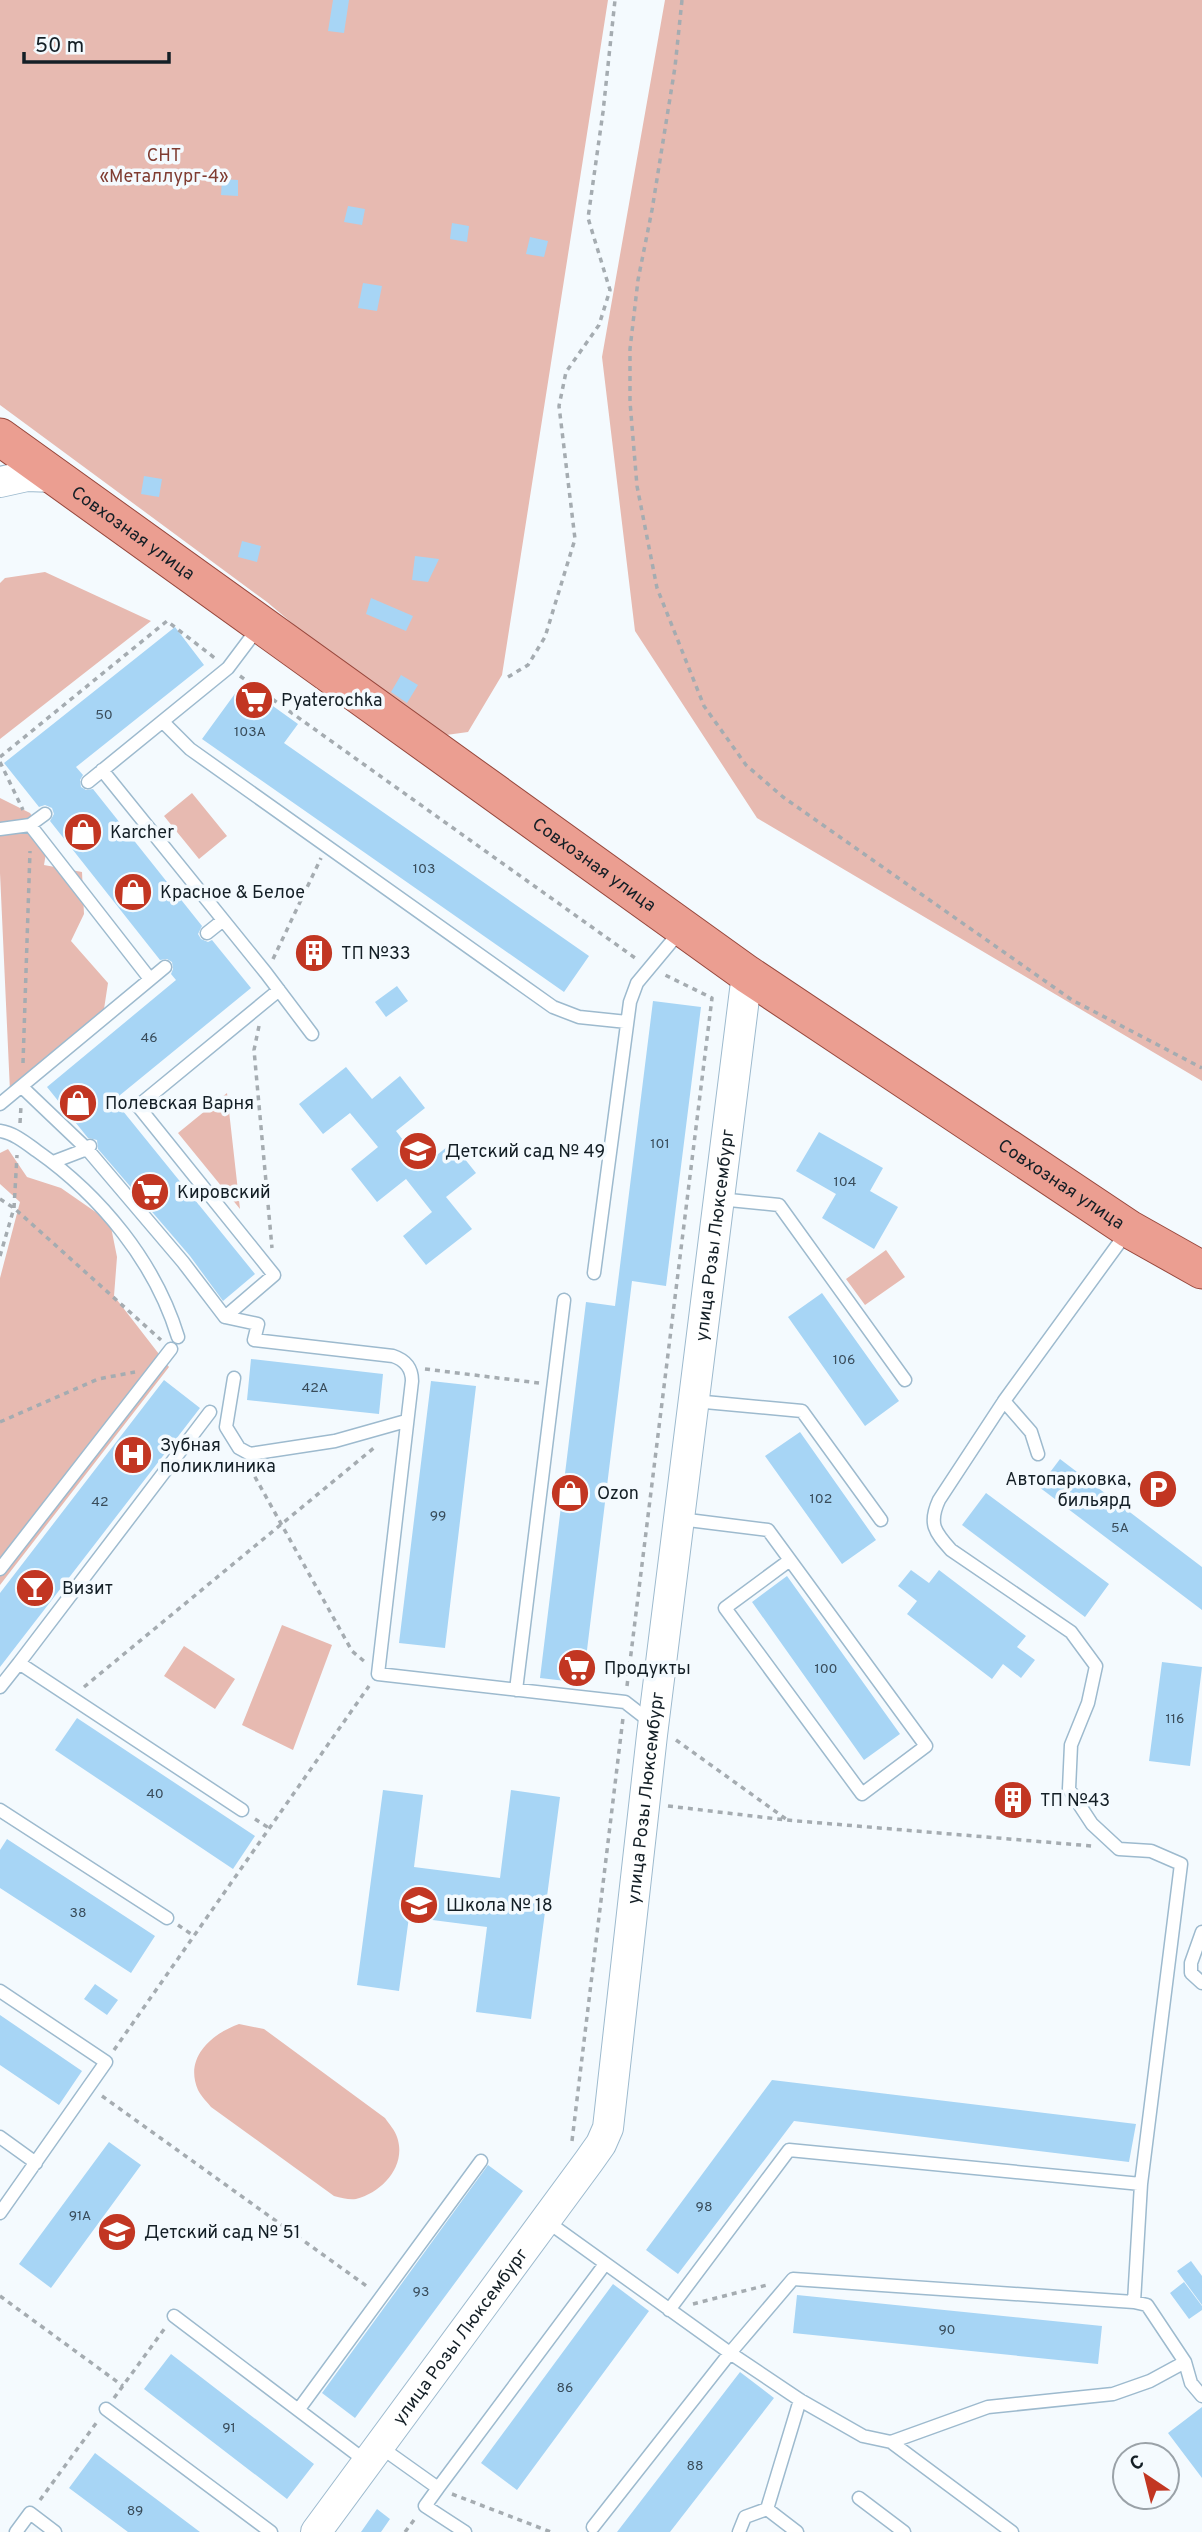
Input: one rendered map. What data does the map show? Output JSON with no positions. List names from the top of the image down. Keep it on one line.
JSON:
{"streets":{"main road":["Совхозная улица"],"street":["улица Розы Люксембург"]},"crossings":[["Совхозная улица","улица Розы Люксембург"]],"parks":["СНТ «Металлург-4»"],"places":{"supermarket":["Pyaterochka","Кировский","Продукты"],"shop":["Karcher","Красное & Белое","Полевская Варня","Ozon"],"building":["ТП №33","ТП №43"],"school or university":["Детский сад № 49","Школа № 18","Детский сад № 51"],"hospital":["Зубная поликлиника"],"parking":["Автопарковка, бильярд"],"bar":["Визит"]},"house_numbers":["50","103А","103","46","101","104","106","42А","102","42","99","5А","100","116","40","38","98","91А","93","90","86","91","88","89"],"scale_bar":"50 m","north":"top left"}
